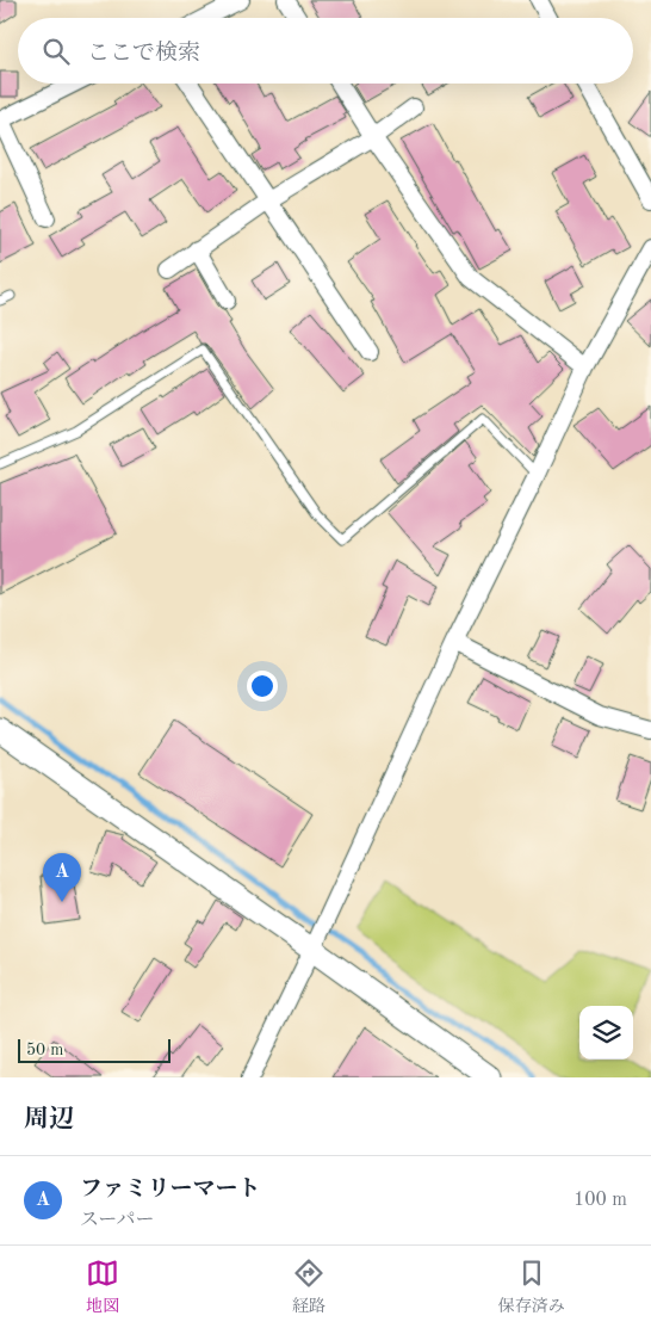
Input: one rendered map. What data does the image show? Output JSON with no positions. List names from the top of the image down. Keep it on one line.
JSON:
{"scale_bar":"50 m","page":{"search":"ここで検索","pins":"A","scale":"50 m","heading":"周辺","list":[{"mark":"A","name":"ファミリーマート","note":"スーパー","value":"100 m"}],"nav":["地図","経路","保存済み"]}}
